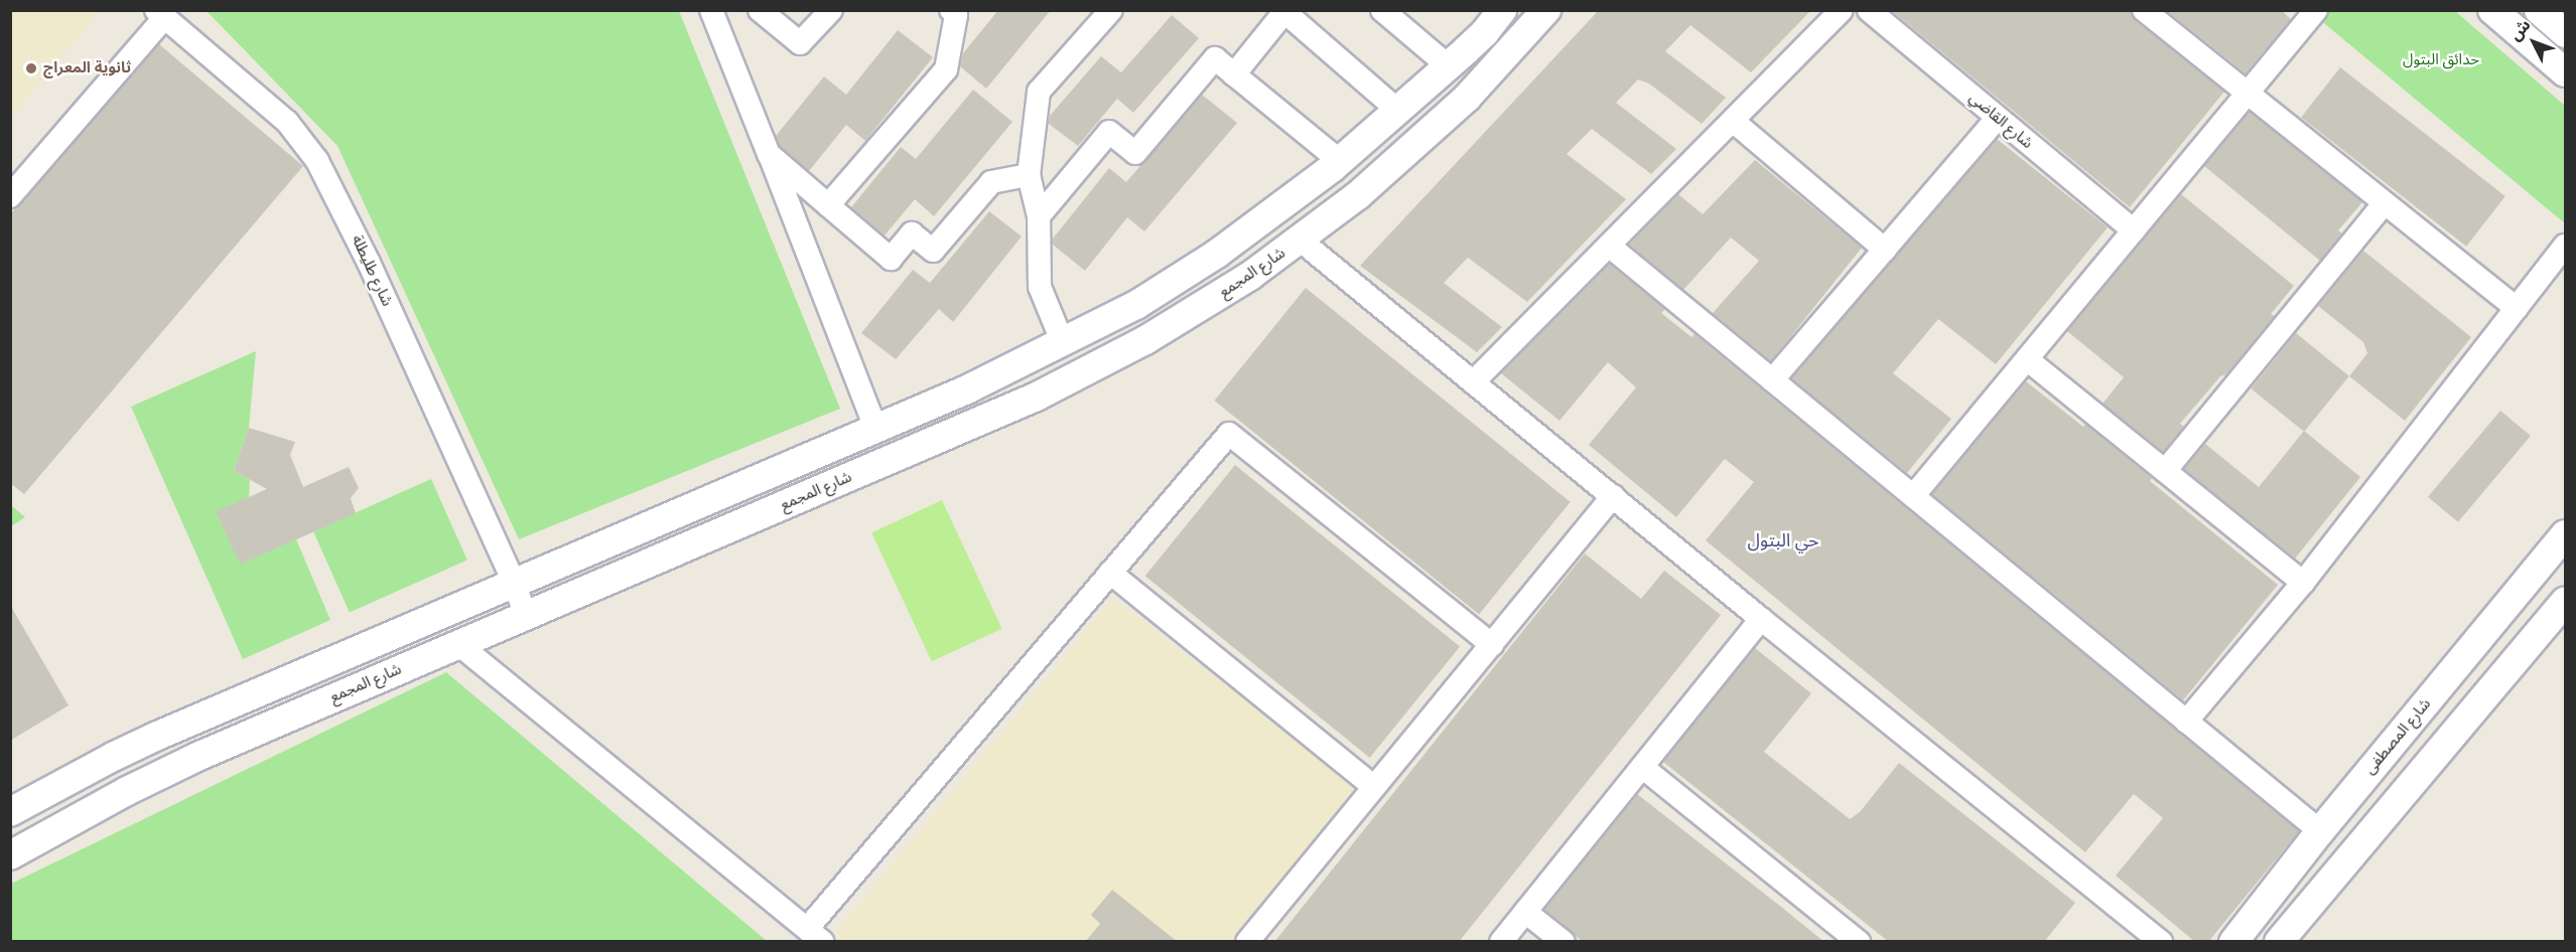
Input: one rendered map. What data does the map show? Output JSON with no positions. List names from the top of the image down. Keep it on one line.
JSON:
{"streets":{"street":["شارع القاضي","شارع طليطلة","شارع المجمع","شارع المصطفى"]},"crossings":[["شارع طليطلة","شارع المجمع"]],"districts":["حي البتول"],"parks":["حدائق البتول"],"places":["ثانوية المعراج"],"north":"top left"}
